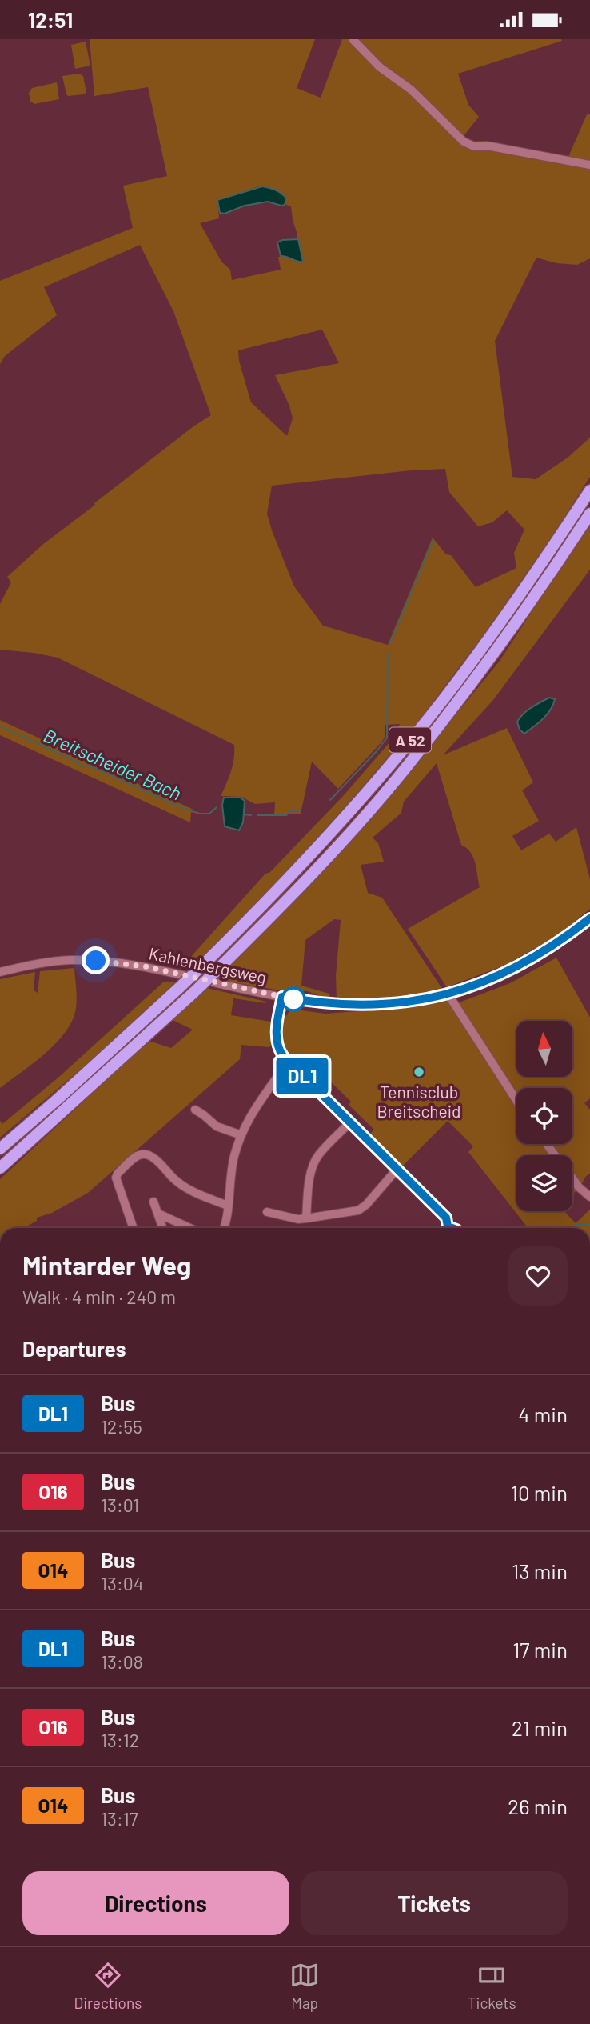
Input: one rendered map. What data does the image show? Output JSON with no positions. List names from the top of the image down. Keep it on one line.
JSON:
{"streets":{"highway":["A 52"],"street":["Kahlenbergsweg"]},"water":["Breitscheider Bach"],"places":["Tennisclub Breitscheid"],"lines":["bus line DL1"],"north":"top","page":{"status":"12:51","on_map":"DL1","heading":[["Mintarder Weg","Walk · 4 min · 240 m"],"Departures"],"list":[{"mark":"DL1","name":"Bus","note":"12:55","value":"4 min"},{"mark":"O16","name":"Bus","note":"13:01","value":"10 min"},{"mark":"O14","name":"Bus","note":"13:04","value":"13 min"},{"mark":"DL1","name":"Bus","note":"13:08","value":"17 min"},{"mark":"O16","name":"Bus","note":"13:12","value":"21 min"},{"mark":"O14","name":"Bus","note":"13:17","value":"26 min"}],"buttons":["Directions","Tickets"],"tabs":["Directions","Map","Tickets"]}}
